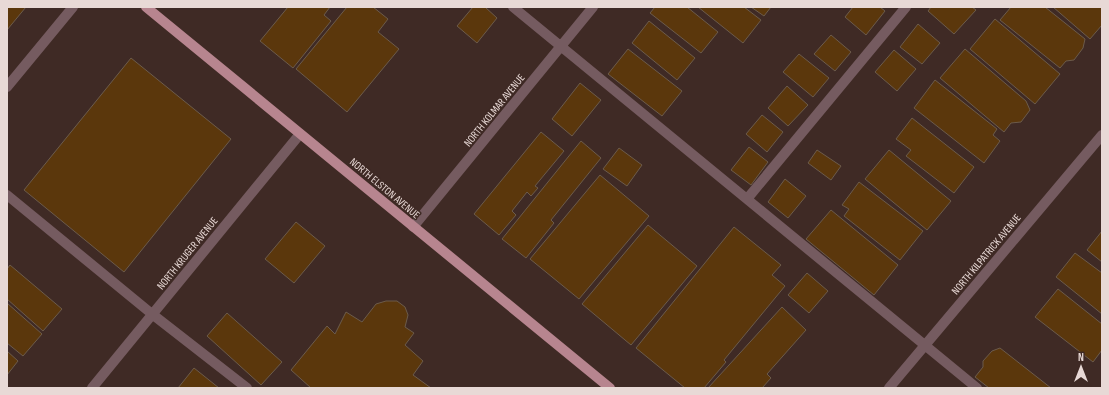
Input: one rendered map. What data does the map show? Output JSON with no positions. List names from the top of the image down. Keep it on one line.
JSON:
{"streets":{"main road":["NORTH ELSTON AVENUE"],"street":["NORTH KOLMAR AVENUE","NORTH KRUGER AVENUE","NORTH KILPATRICK AVENUE"]},"crossings":[["NORTH KOLMAR AVENUE","NORTH ELSTON AVENUE"],["NORTH ELSTON AVENUE","NORTH KRUGER AVENUE"]],"north":"top"}
